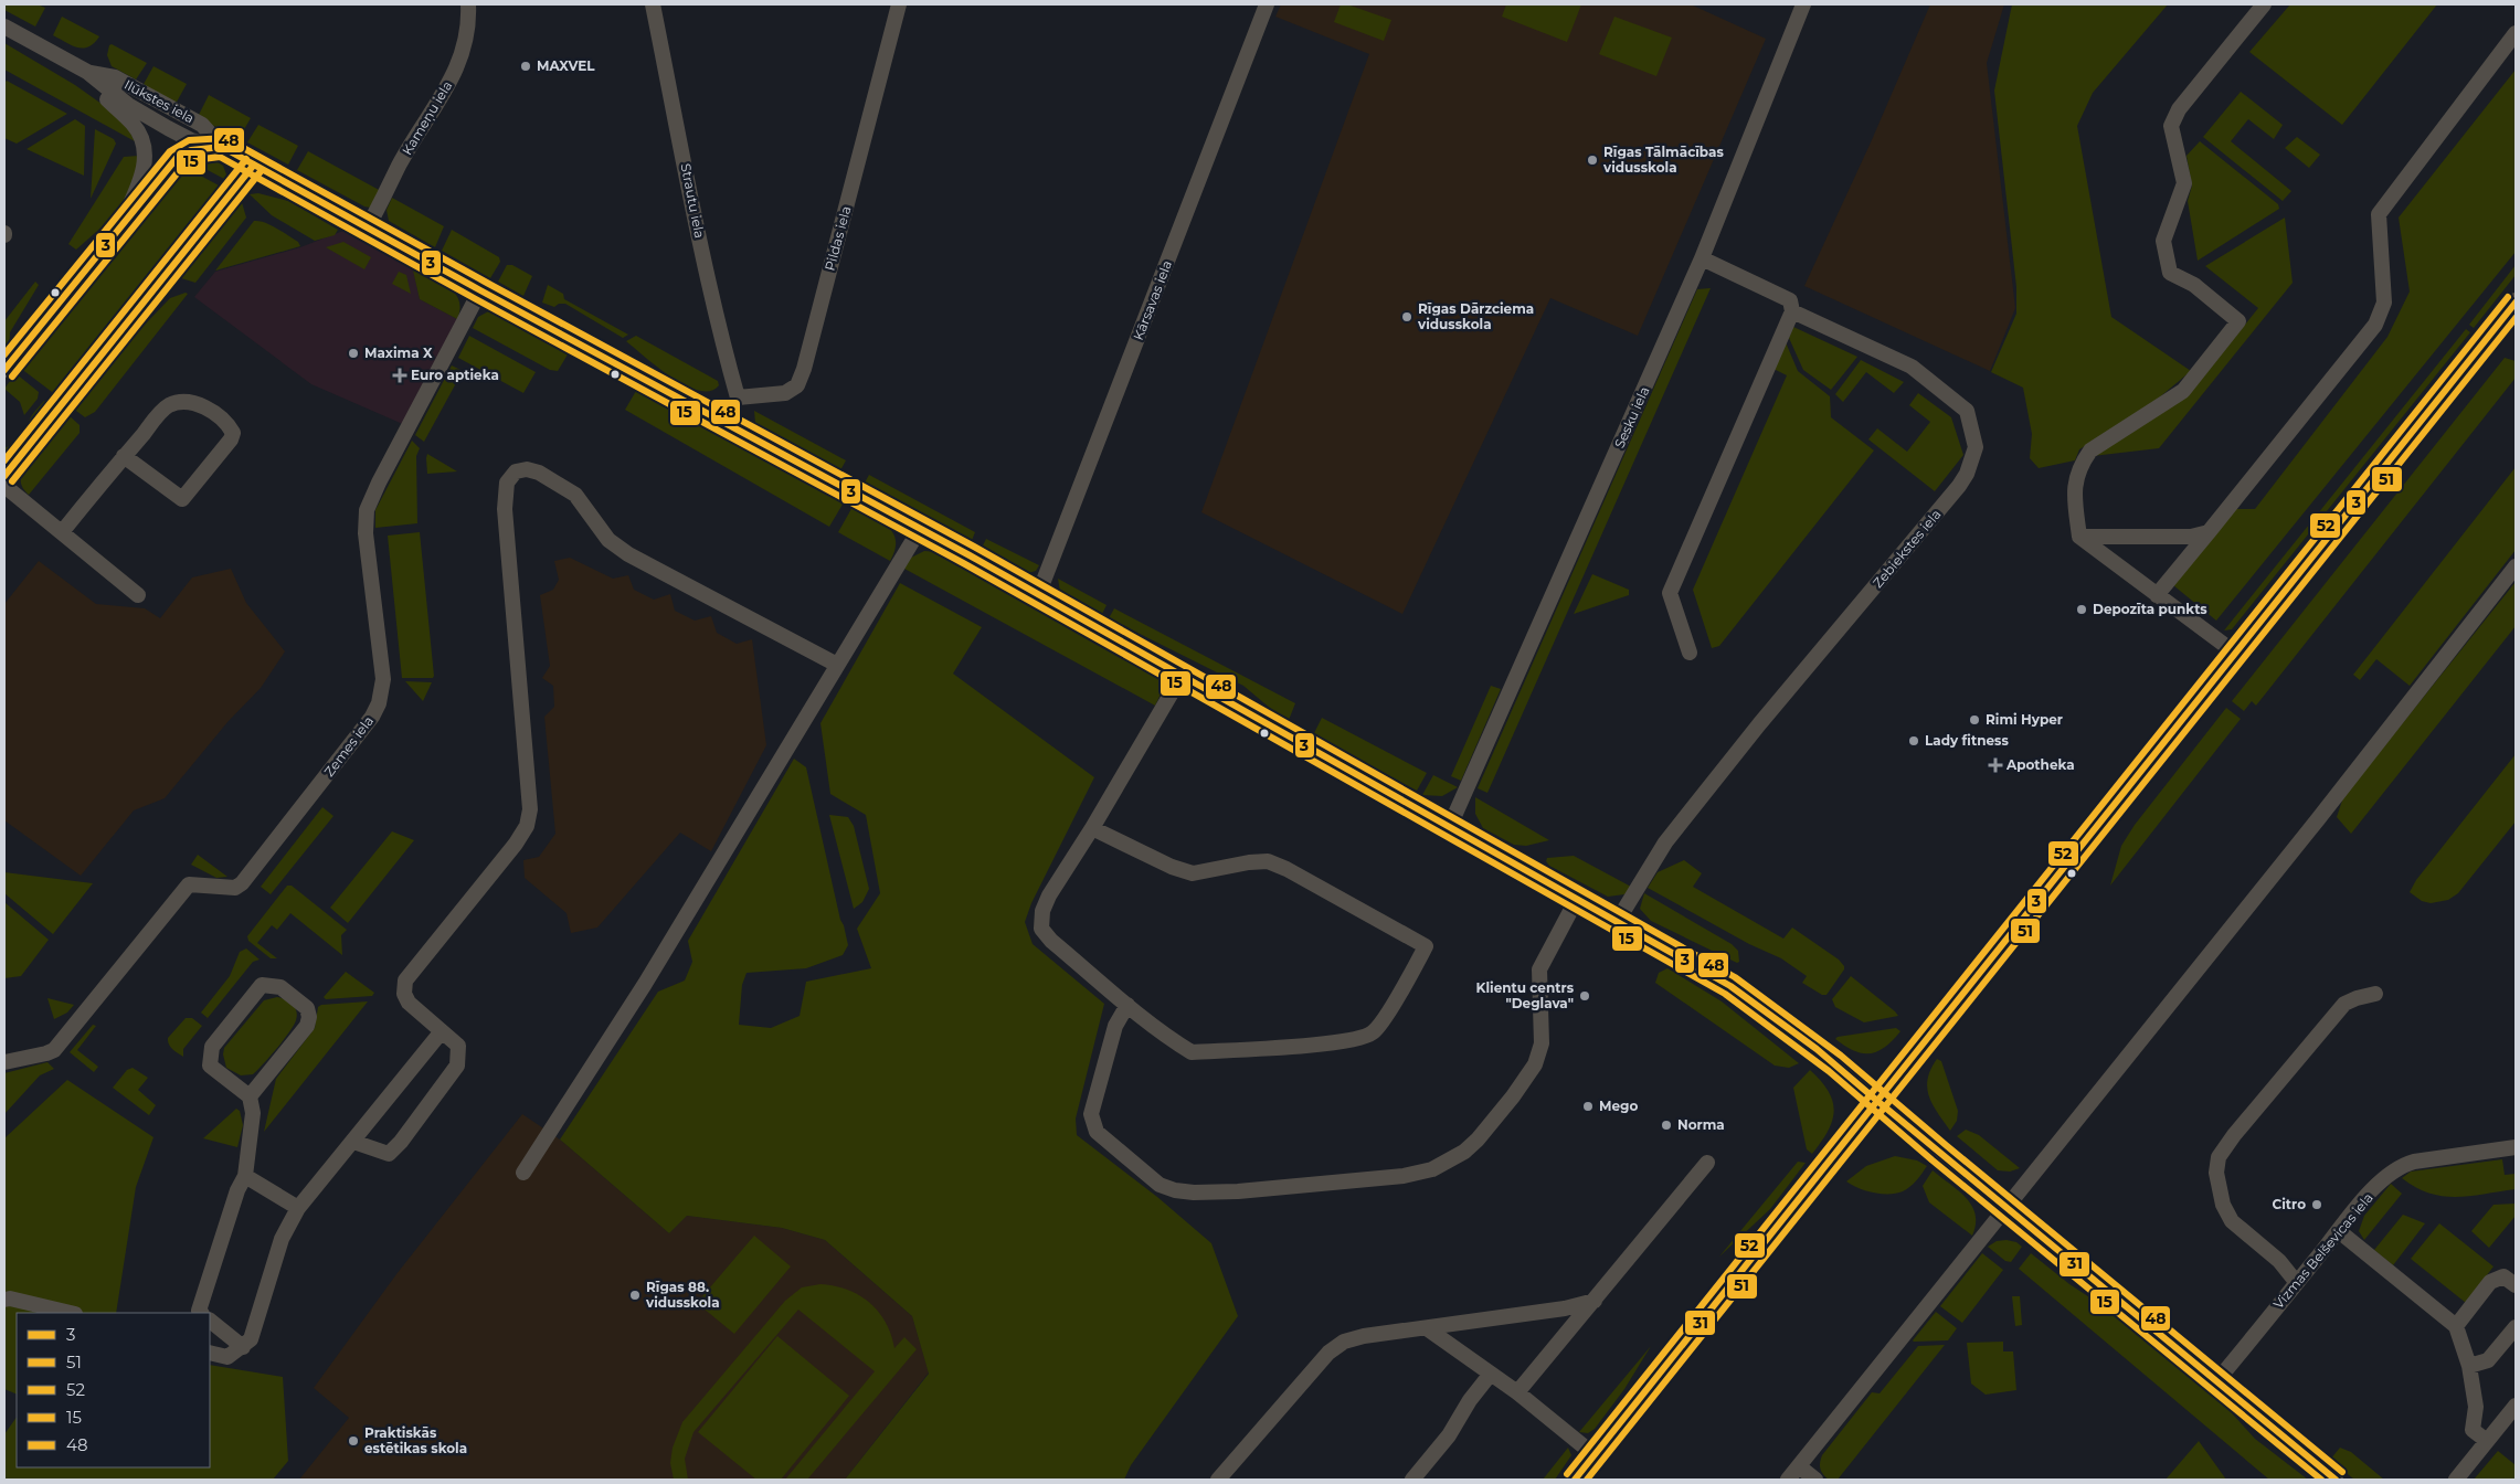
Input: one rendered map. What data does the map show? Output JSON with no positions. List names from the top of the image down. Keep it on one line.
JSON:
{"streets":{"street":["Ilūkstes iela","Kameņu iela","Strautu iela","Pildas iela","Kārsavas iela","Sesku iela","Zebiekstes iela","Zemes iela","Vizmas Belševicas iela"]},"crossings":[["Ilūkstes iela","Kameņu iela"],["Ilūkstes iela","Kārsavas iela"],["Ilūkstes iela","Sesku iela"],["Ilūkstes iela","Zebiekstes iela"],["Ilūkstes iela","Zemes iela"],["Ilūkstes iela","Vizmas Belševicas iela"],["Strautu iela","Pildas iela"],["Sesku iela","Zebiekstes iela"]],"places":{"other":["MAXVEL","Rīgas Tālmācības vidusskola","Rīgas Dārzciema vidusskola","Maxima X","Depozīta punkts","Rimi Hyper","Lady fitness","Klientu centrs \"Deglava\"","Mego","Norma","Citro","Rīgas 88. vidusskola","Praktiskās estētikas skola"],"health":["Euro aptieka","Apotheka"]},"lines":["transit line 48","transit line 3","transit line 15","transit line 52","transit line 51","transit line 31"],"legend":["3","51","52","15","48"]}
